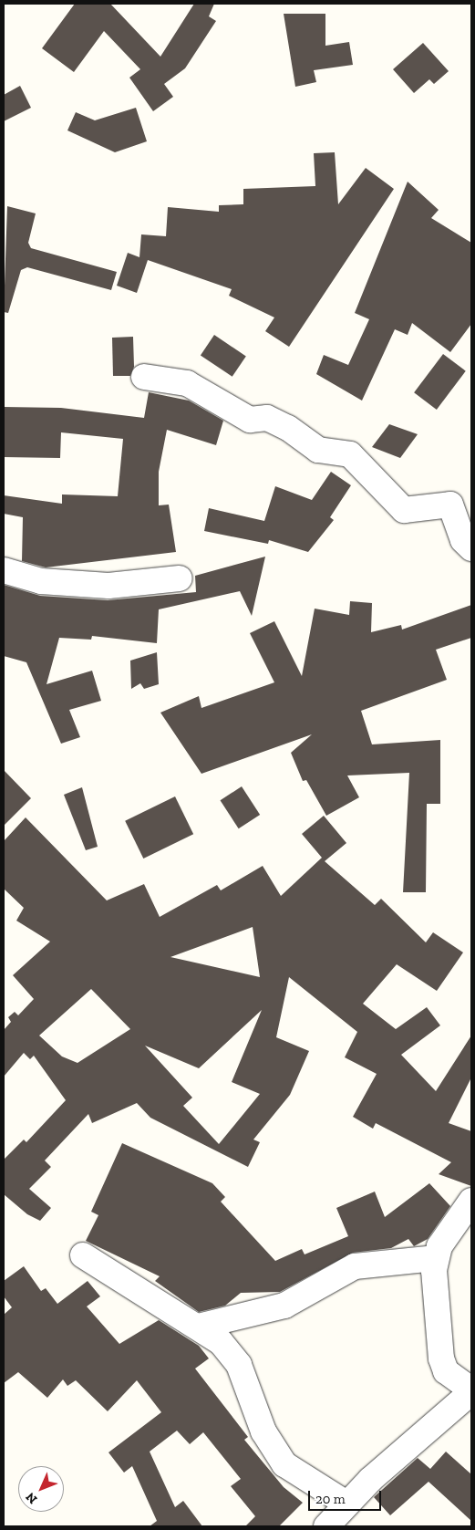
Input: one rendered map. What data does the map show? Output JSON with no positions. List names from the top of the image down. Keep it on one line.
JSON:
{"scale_bar":"20 m","north":"bottom left"}
